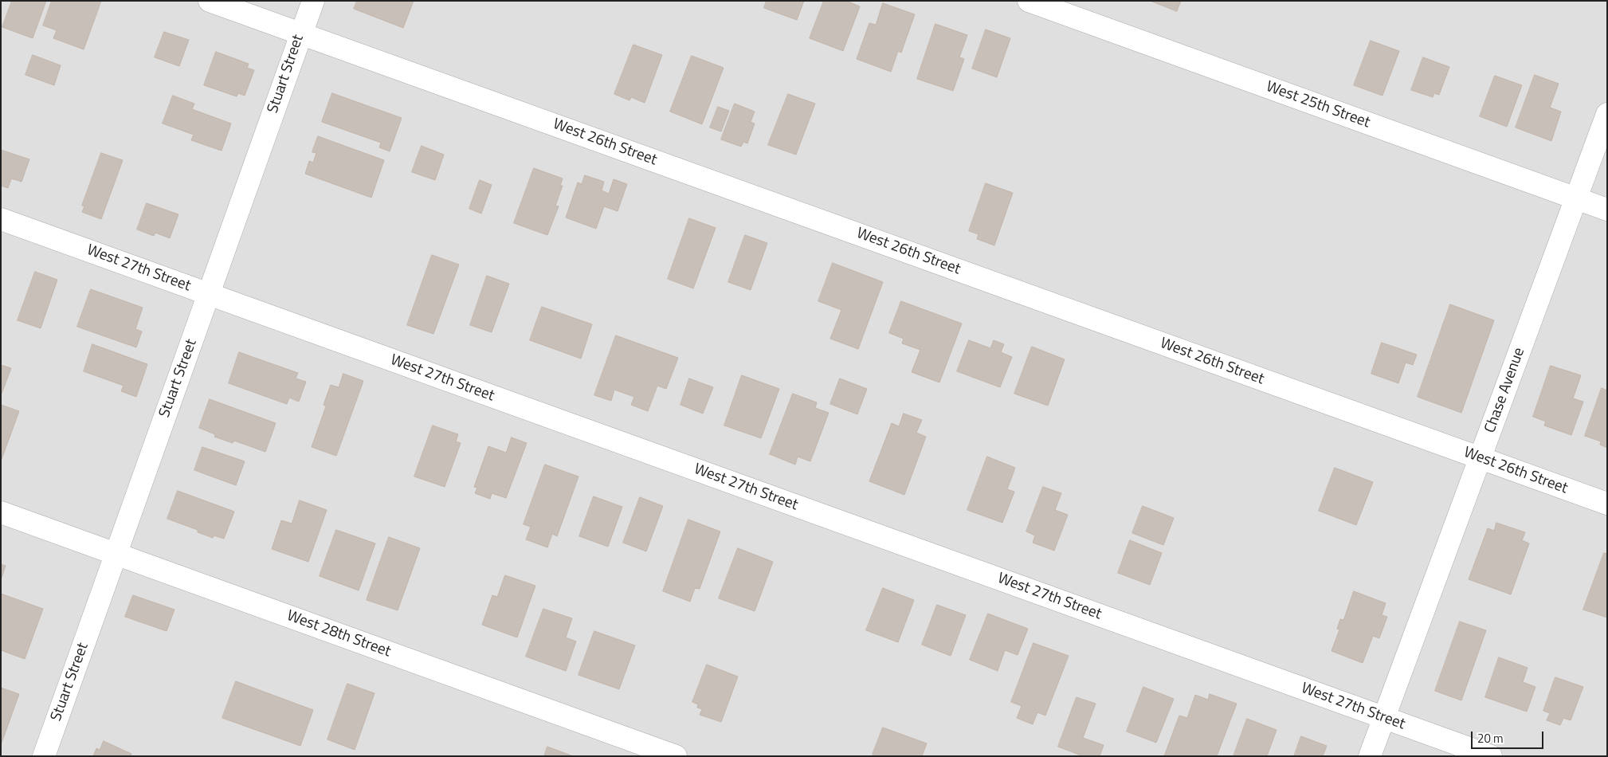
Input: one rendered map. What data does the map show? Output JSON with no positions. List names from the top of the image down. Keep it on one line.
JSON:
{"streets":{"street":["Stuart Street","West 25th Street","West 26th Street","West 27th Street","Chase Avenue","West 28th Street"]},"crossings":[["Stuart Street","West 26th Street"],["Stuart Street","West 27th Street"],["Stuart Street","West 28th Street"],["West 25th Street","Chase Avenue"],["West 26th Street","Chase Avenue"],["West 27th Street","Chase Avenue"]],"scale_bar":"20 m"}
